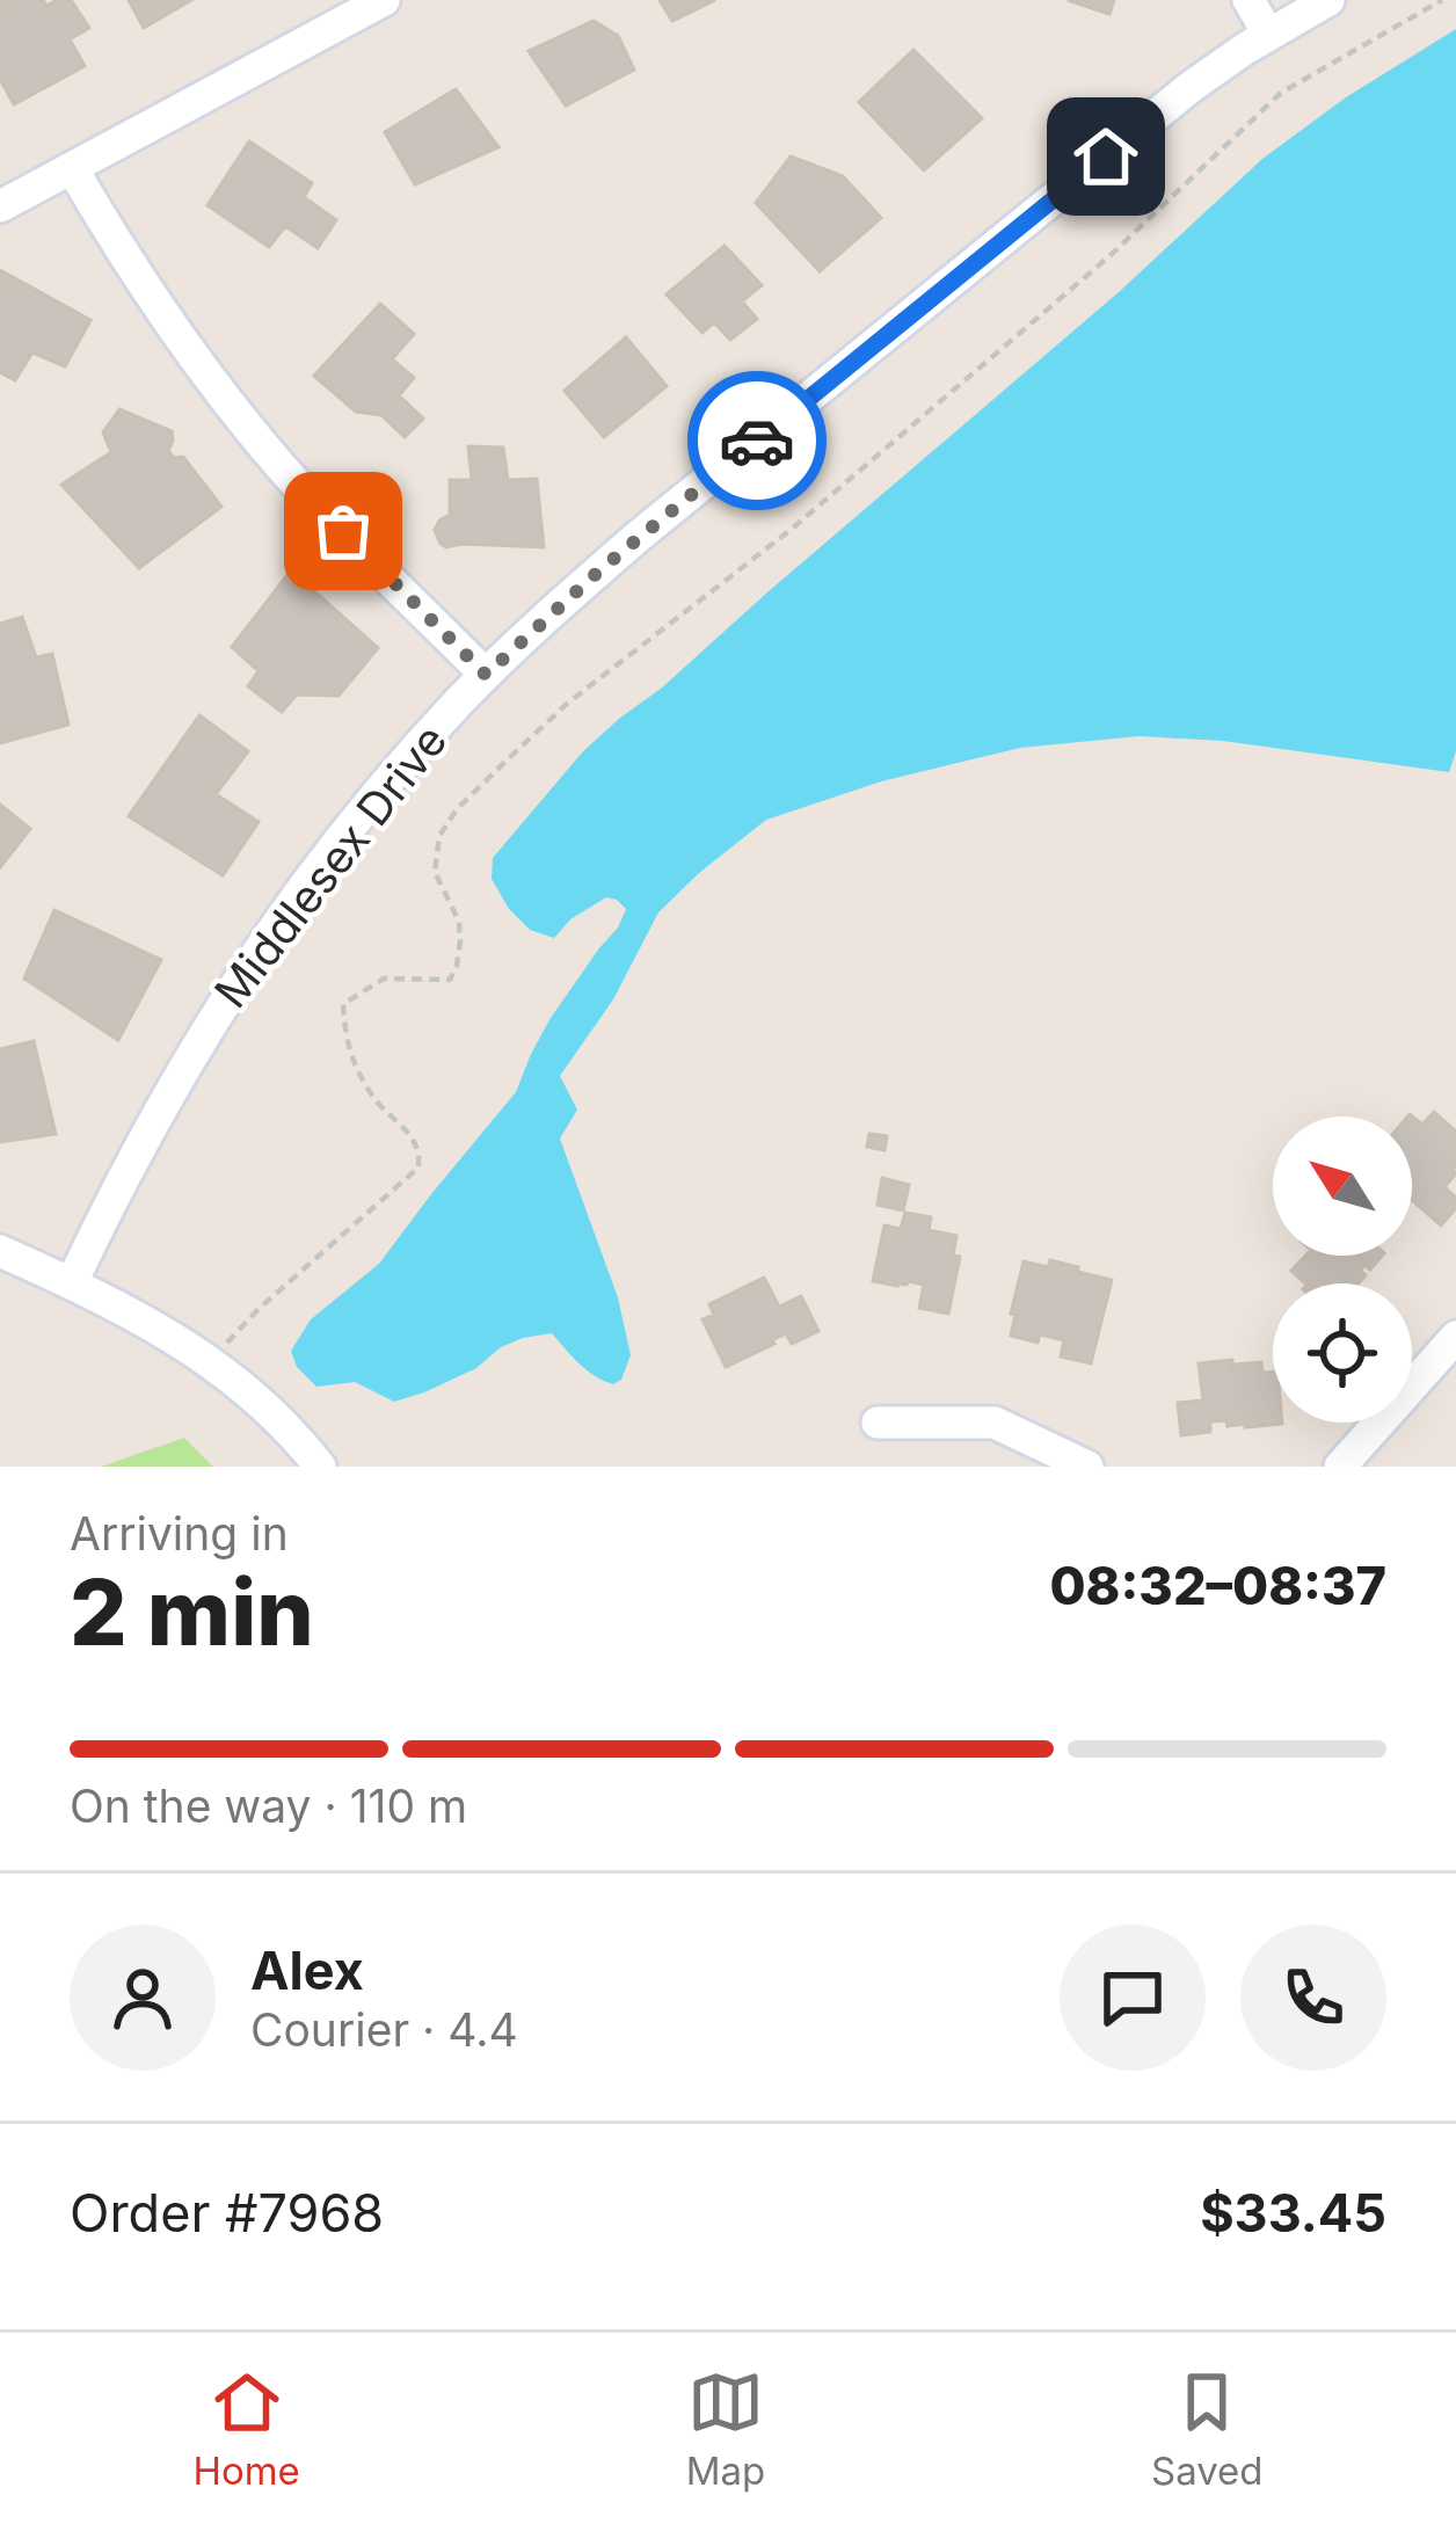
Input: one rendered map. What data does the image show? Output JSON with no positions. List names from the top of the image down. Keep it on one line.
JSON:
{"streets":{"street":["Middlesex Drive"]},"north":"top left","page":{"heading":["2 min","Arriving in","08:32–08:37"],"panel":["Alex","Courier · 4.4","Order #7968","$33.45"],"bar":"On the way · 110 m","tabs":["Home","Map","Saved"]}}
